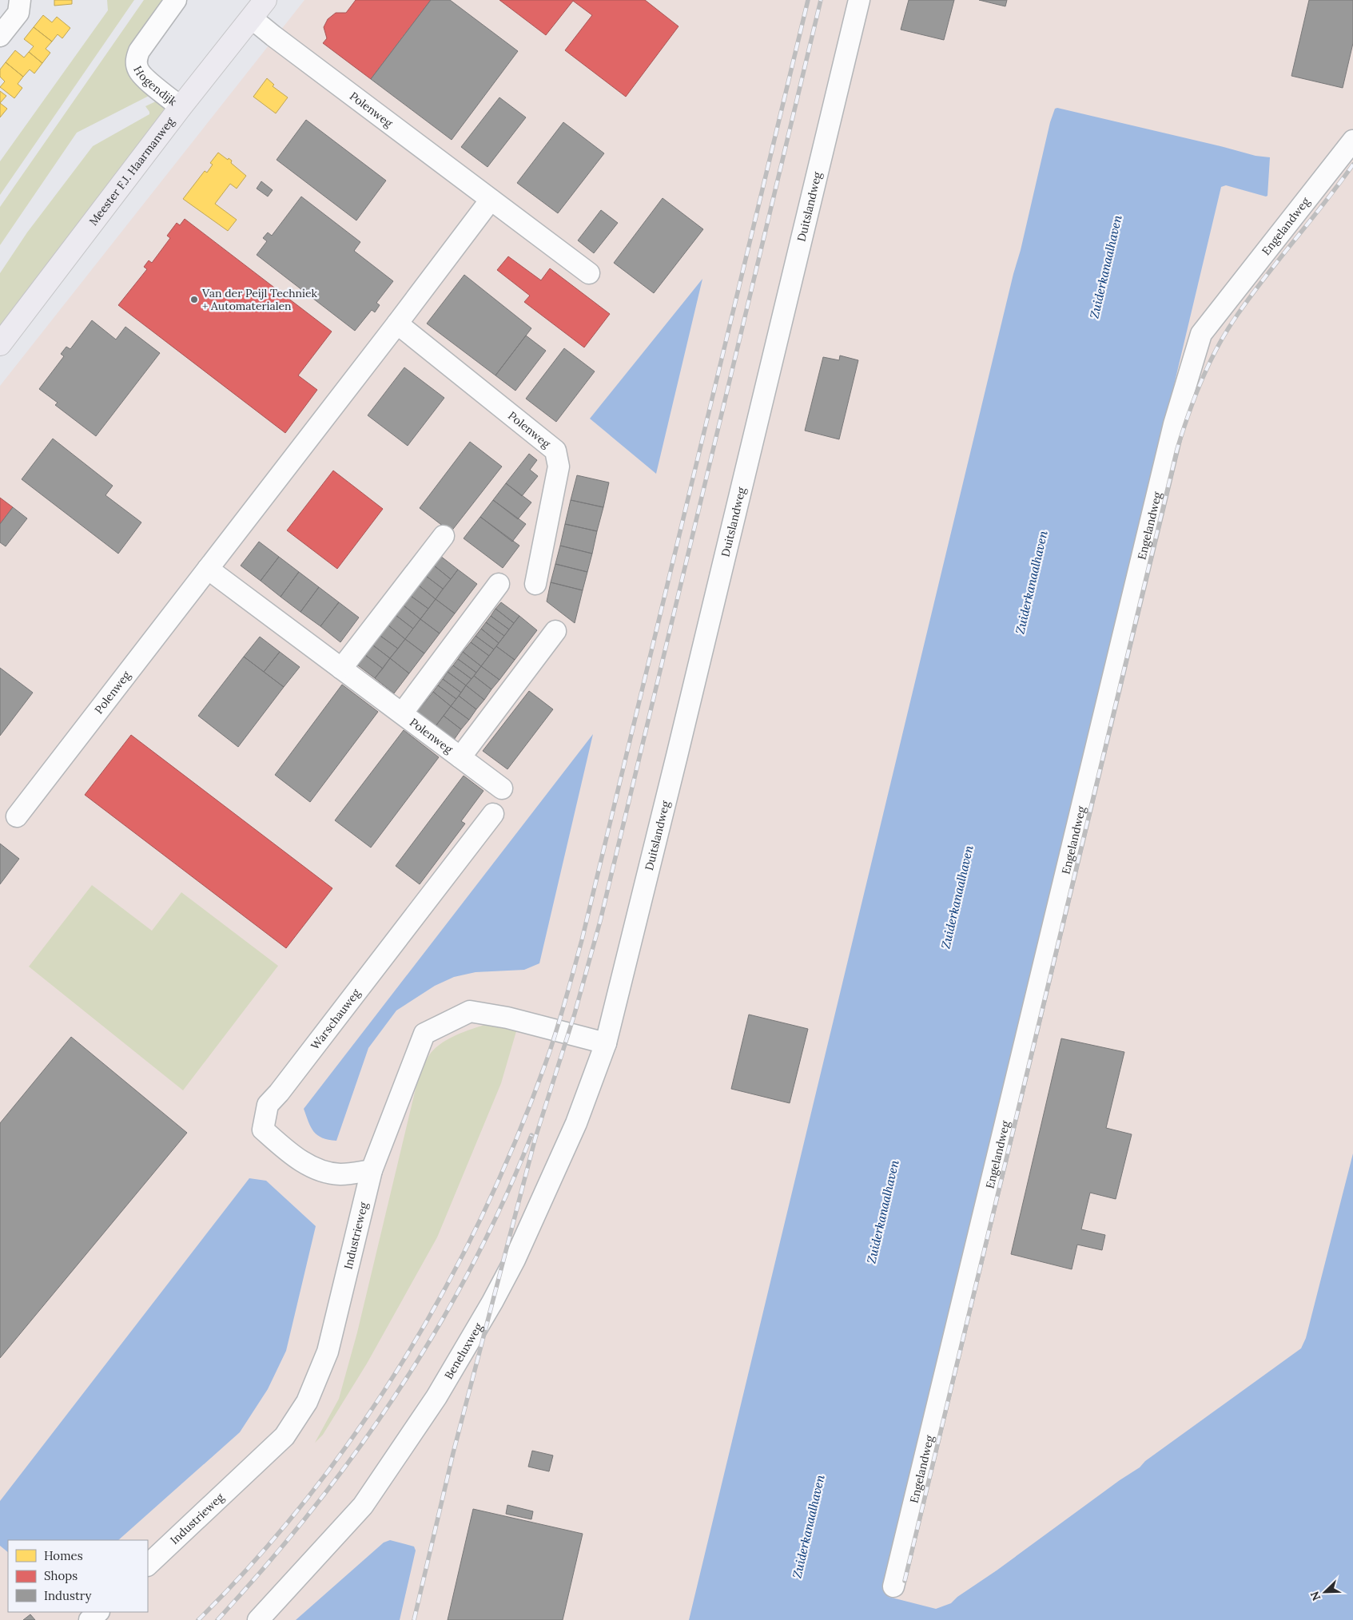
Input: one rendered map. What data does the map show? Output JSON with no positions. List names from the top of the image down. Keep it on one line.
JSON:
{"streets":{"main road":["Meester F.J. Haarmanweg"],"street":["Hogendijk","Polenweg","Duitslandweg","Engelandweg","Warschauweg","Industrieweg","Beneluxweg"]},"crossings":[["Hogendijk","Meester F.J. Haarmanweg"],["Polenweg","Meester F.J. Haarmanweg"],["Duitslandweg","Industrieweg"],["Duitslandweg","Beneluxweg"],["Warschauweg","Industrieweg"],["Industrieweg","Beneluxweg"]],"water":["Zuiderkanaalhaven"],"places":["Van der Peijl Techniek + Automaterialen"],"legend":["Homes","Shops","Industry"],"north":"bottom left"}
